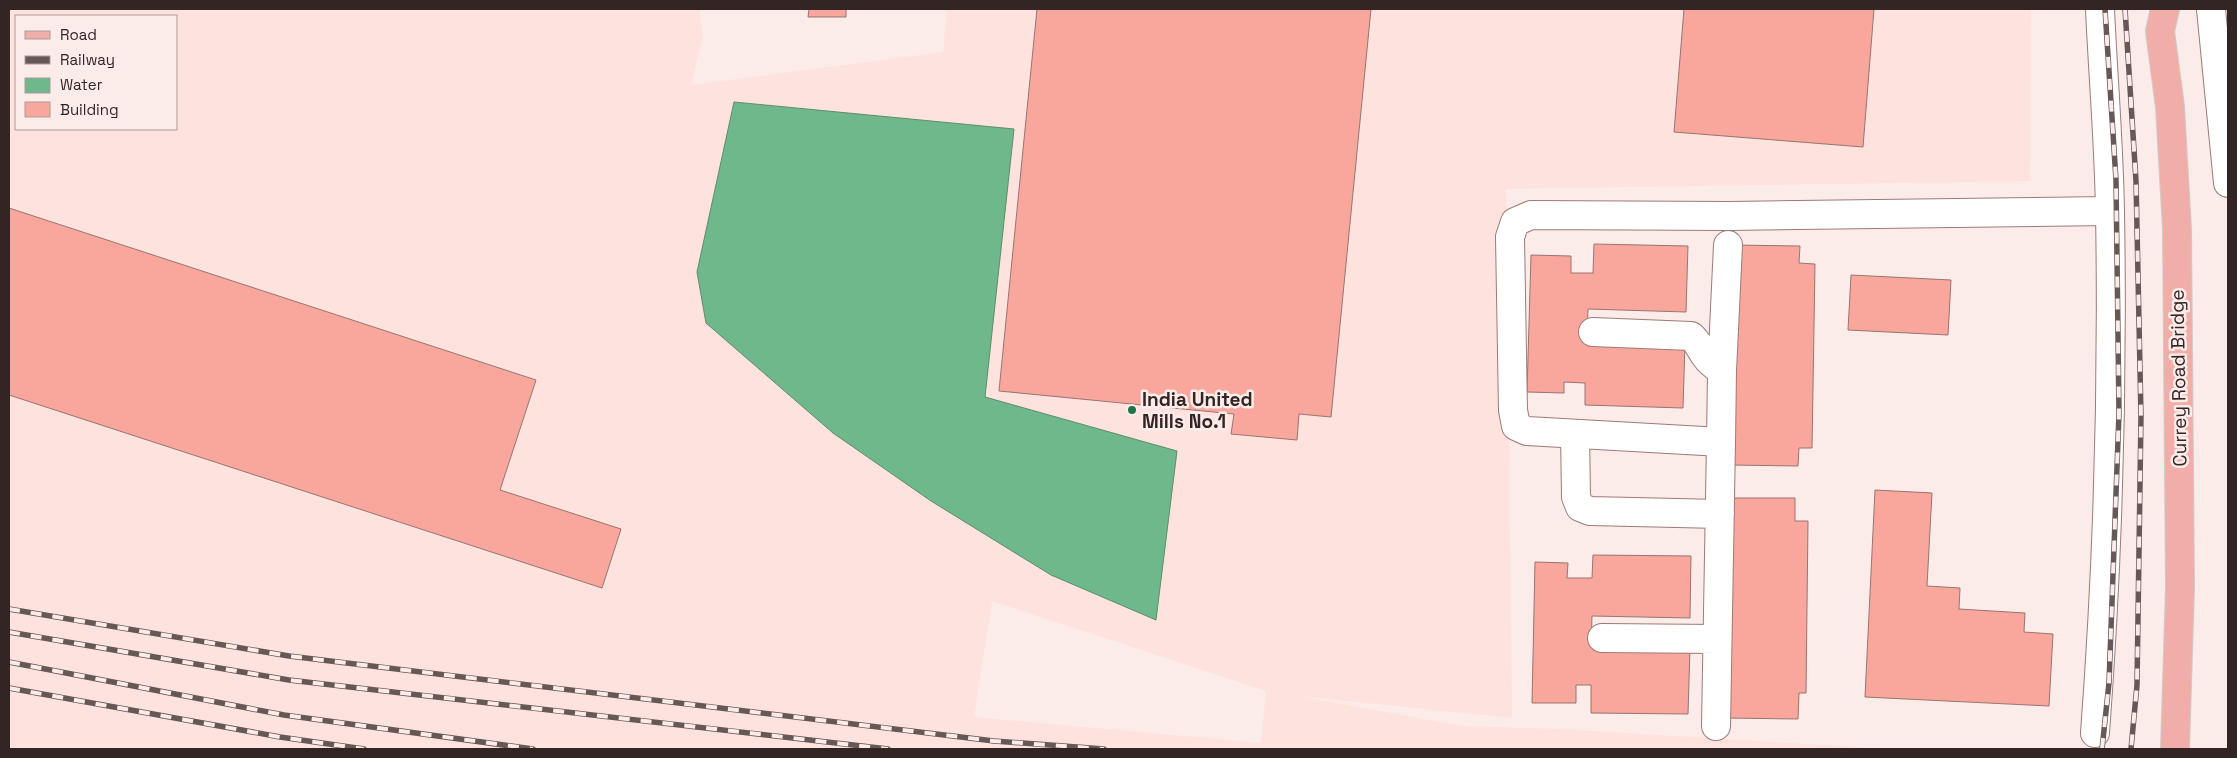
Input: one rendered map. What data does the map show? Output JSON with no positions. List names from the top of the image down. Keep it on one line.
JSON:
{"streets":{"main road":["Currey Road Bridge"]},"places":["India United Mills No.1"],"legend":["Road","Railway","Water","Building"]}
